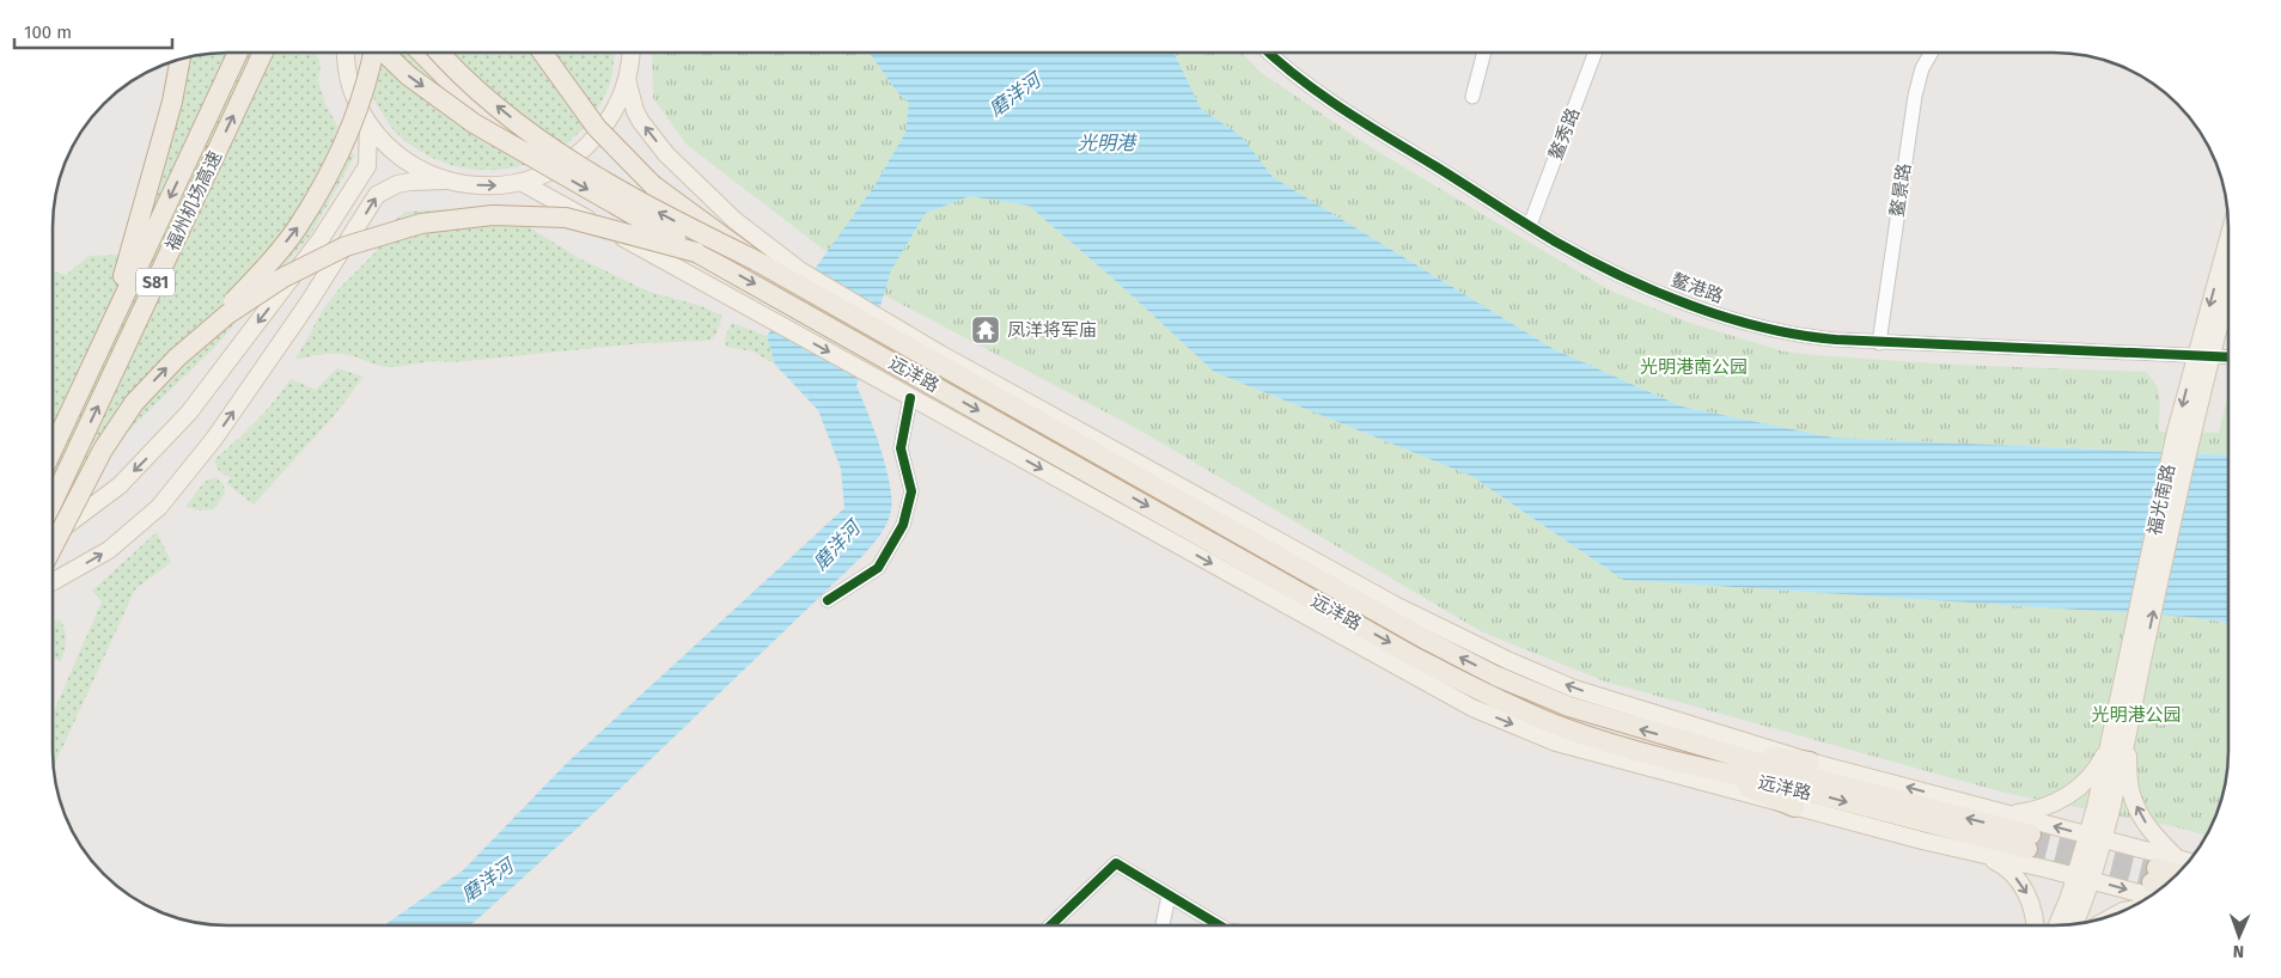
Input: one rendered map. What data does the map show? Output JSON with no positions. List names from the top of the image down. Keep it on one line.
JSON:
{"streets":{"highway":["福州机场高速","S81","远洋路"],"main road":["福光南路"],"street":["鳌秀路","鳌景路","鳌港路"]},"crossings":[["鳌秀路","鳌港路"],["鳌景路","鳌港路"],["鳌港路","福光南路"]],"water":["磨洋河","光明港"],"parks":["光明港南公园","光明港公园"],"places":{"temple":["凤洋将军庙"]},"scale_bar":"100 m","north":"bottom"}
